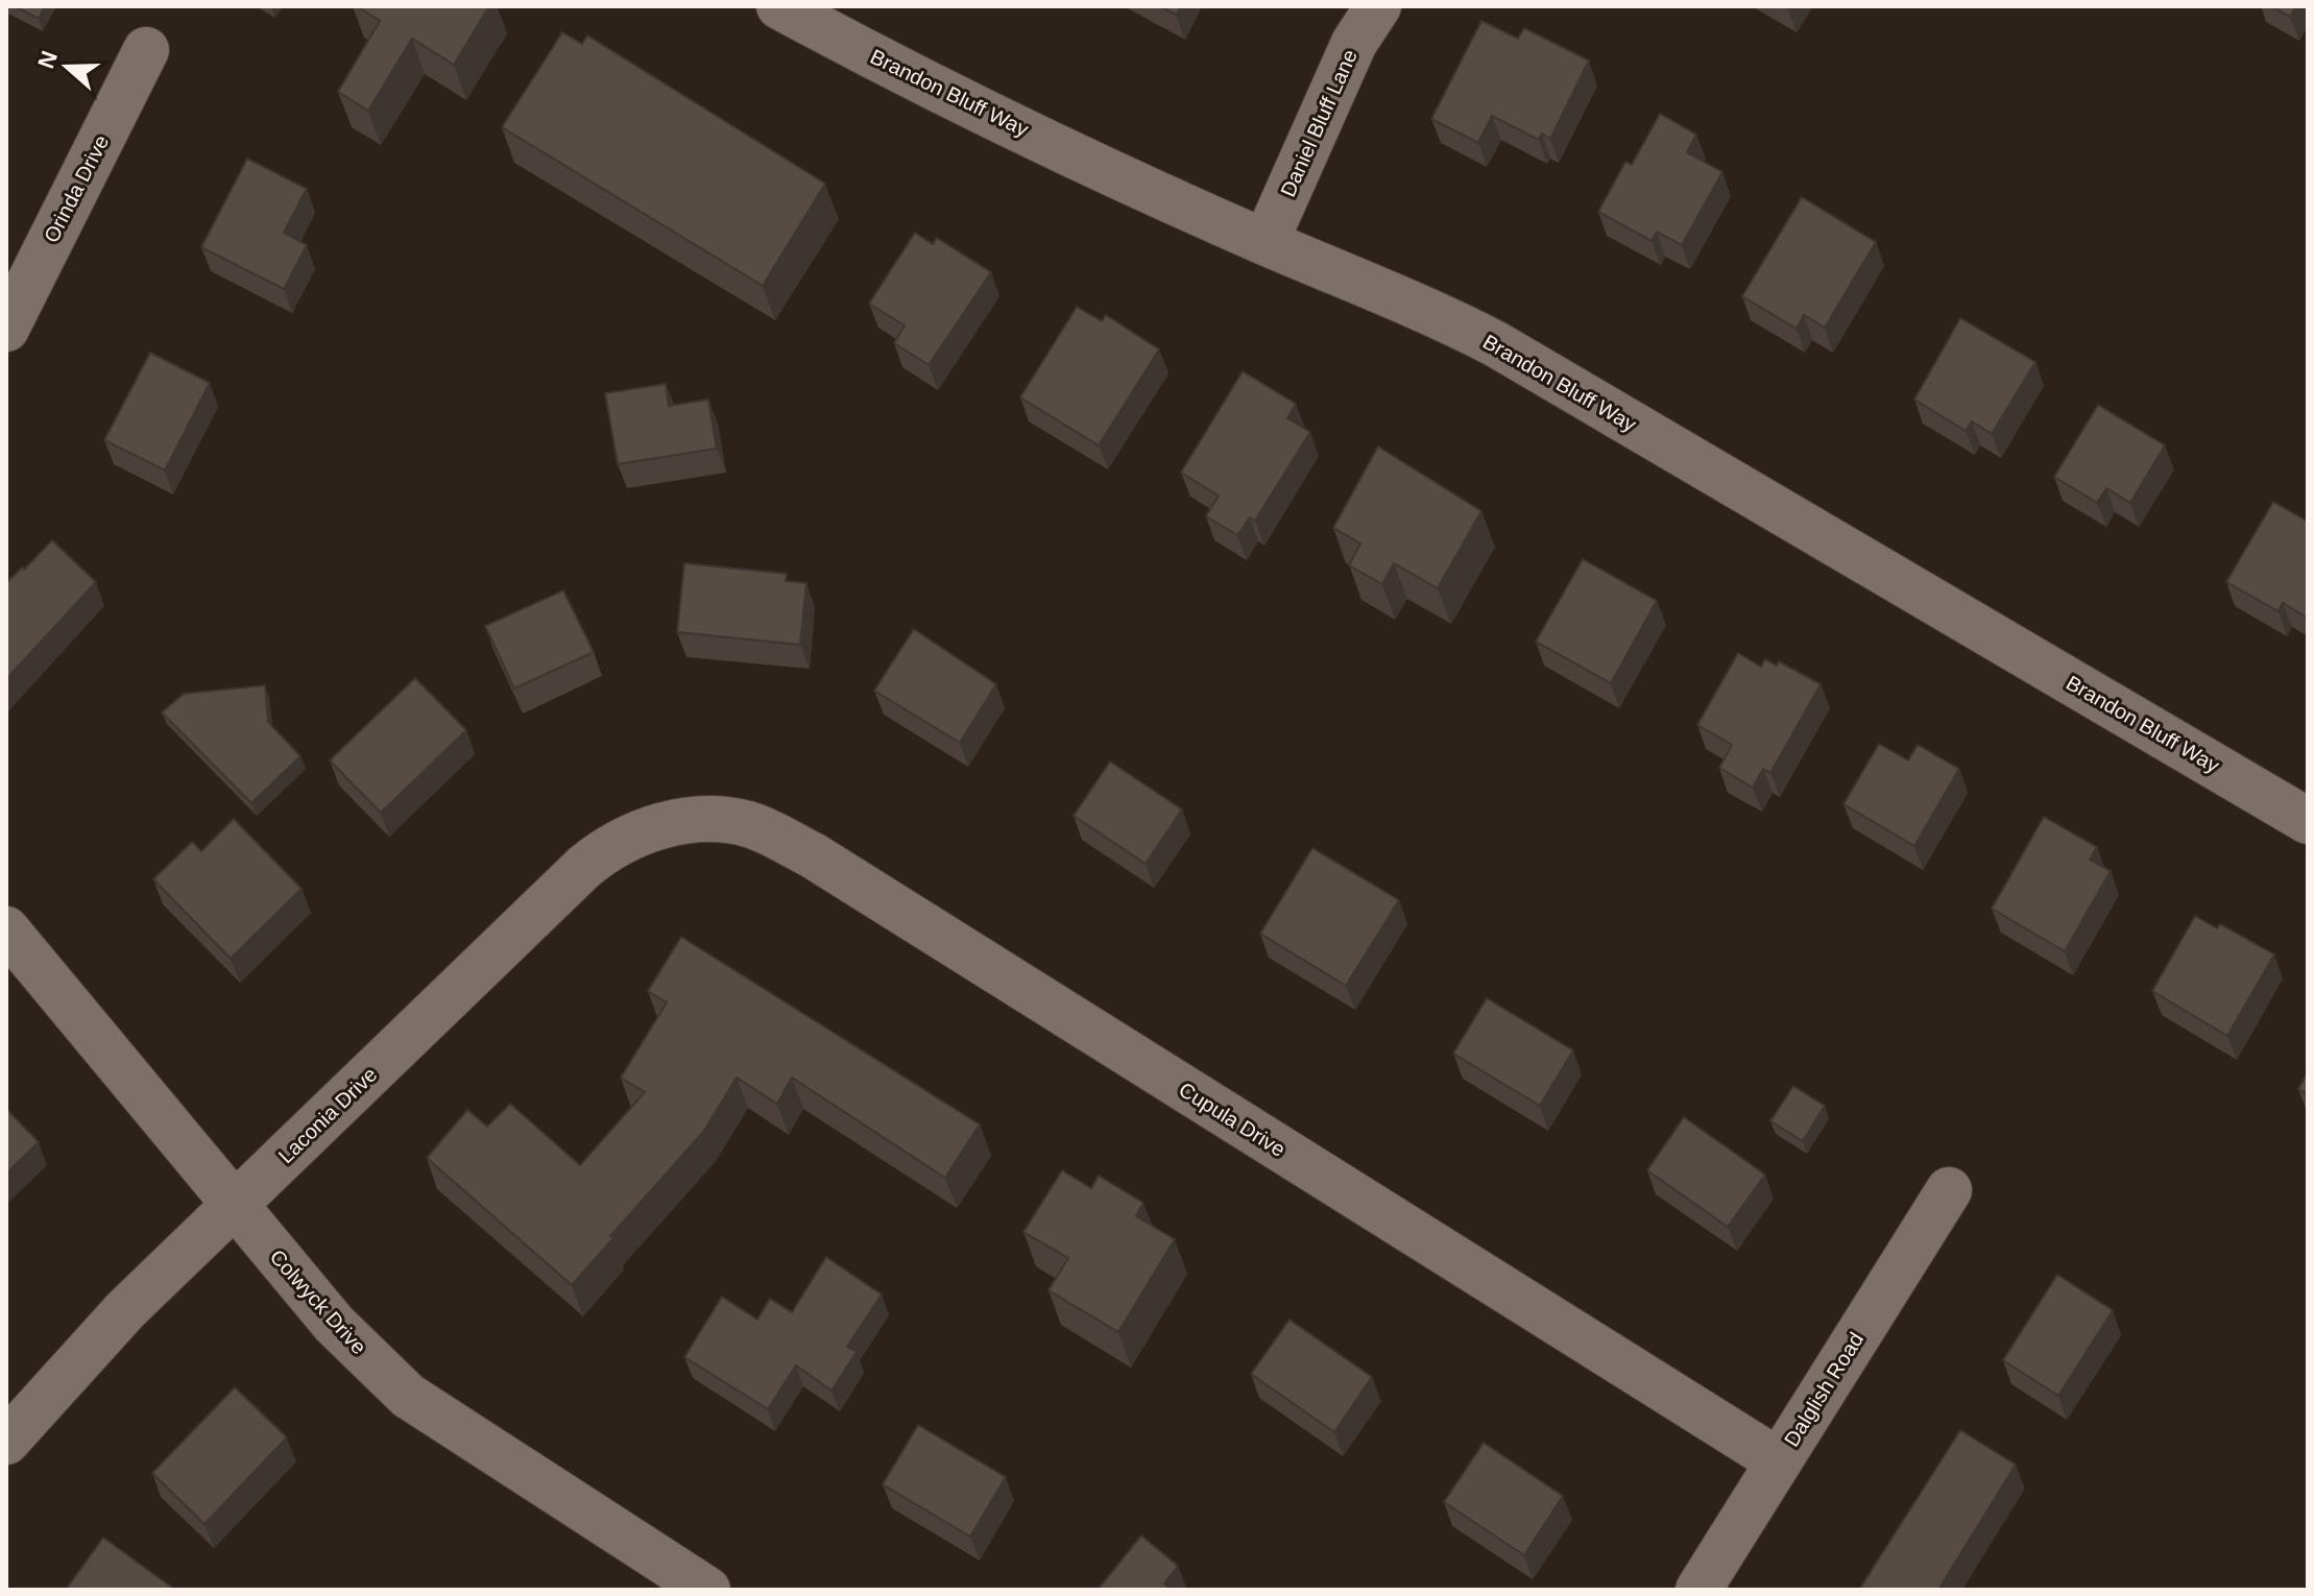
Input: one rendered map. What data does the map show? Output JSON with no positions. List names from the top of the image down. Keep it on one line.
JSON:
{"streets":{"street":["Brandon Bluff Way","Daniel Bluff Lane","Orinda Drive","Laconia Drive","Cupula Drive","Colwyck Drive","Dalglish Road"]},"crossings":[["Brandon Bluff Way","Daniel Bluff Lane"],["Laconia Drive","Cupula Drive"],["Laconia Drive","Colwyck Drive"],["Cupula Drive","Dalglish Road"]],"north":"left"}
